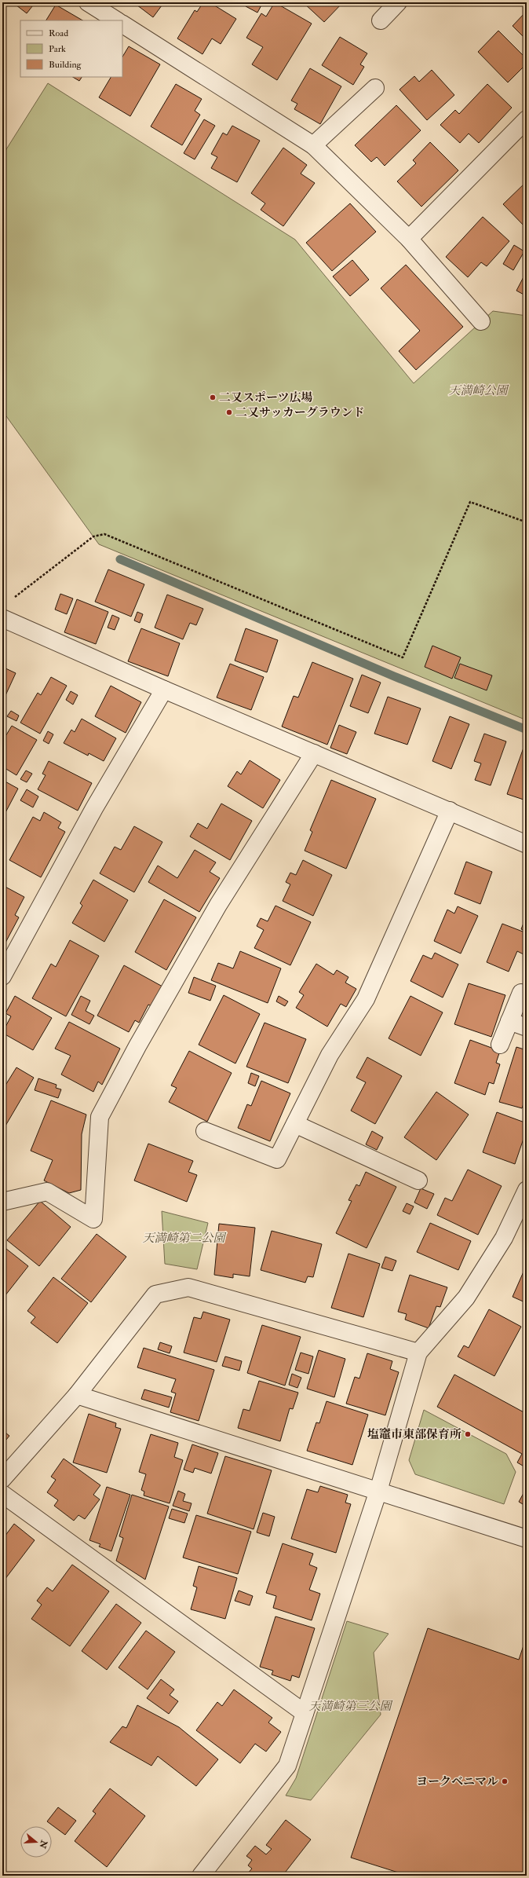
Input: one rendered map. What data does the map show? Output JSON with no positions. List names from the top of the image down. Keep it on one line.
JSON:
{"parks":["天満崎公園","天満崎第二公園","天満崎第三公園"],"places":["二又スポーツ広場","二又サッカーグラウンド","塩竈市東部保育所","ヨークベニマル"],"legend":["Road","Park","Building"],"north":"right"}
